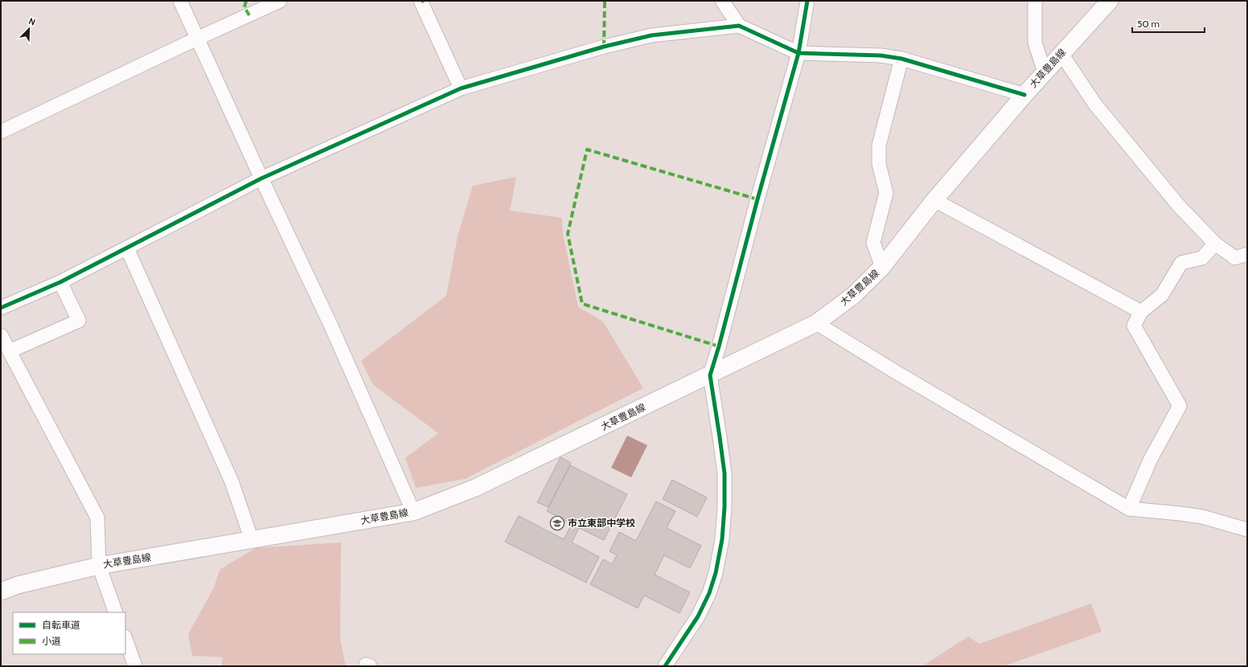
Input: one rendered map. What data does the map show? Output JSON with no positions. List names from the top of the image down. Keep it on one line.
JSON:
{"streets":{"main road":["大草豊島線"]},"places":{"school or university":["市立東部中学校"]},"legend":["自転車道","小道"],"scale_bar":"50 m","north":"top right"}
